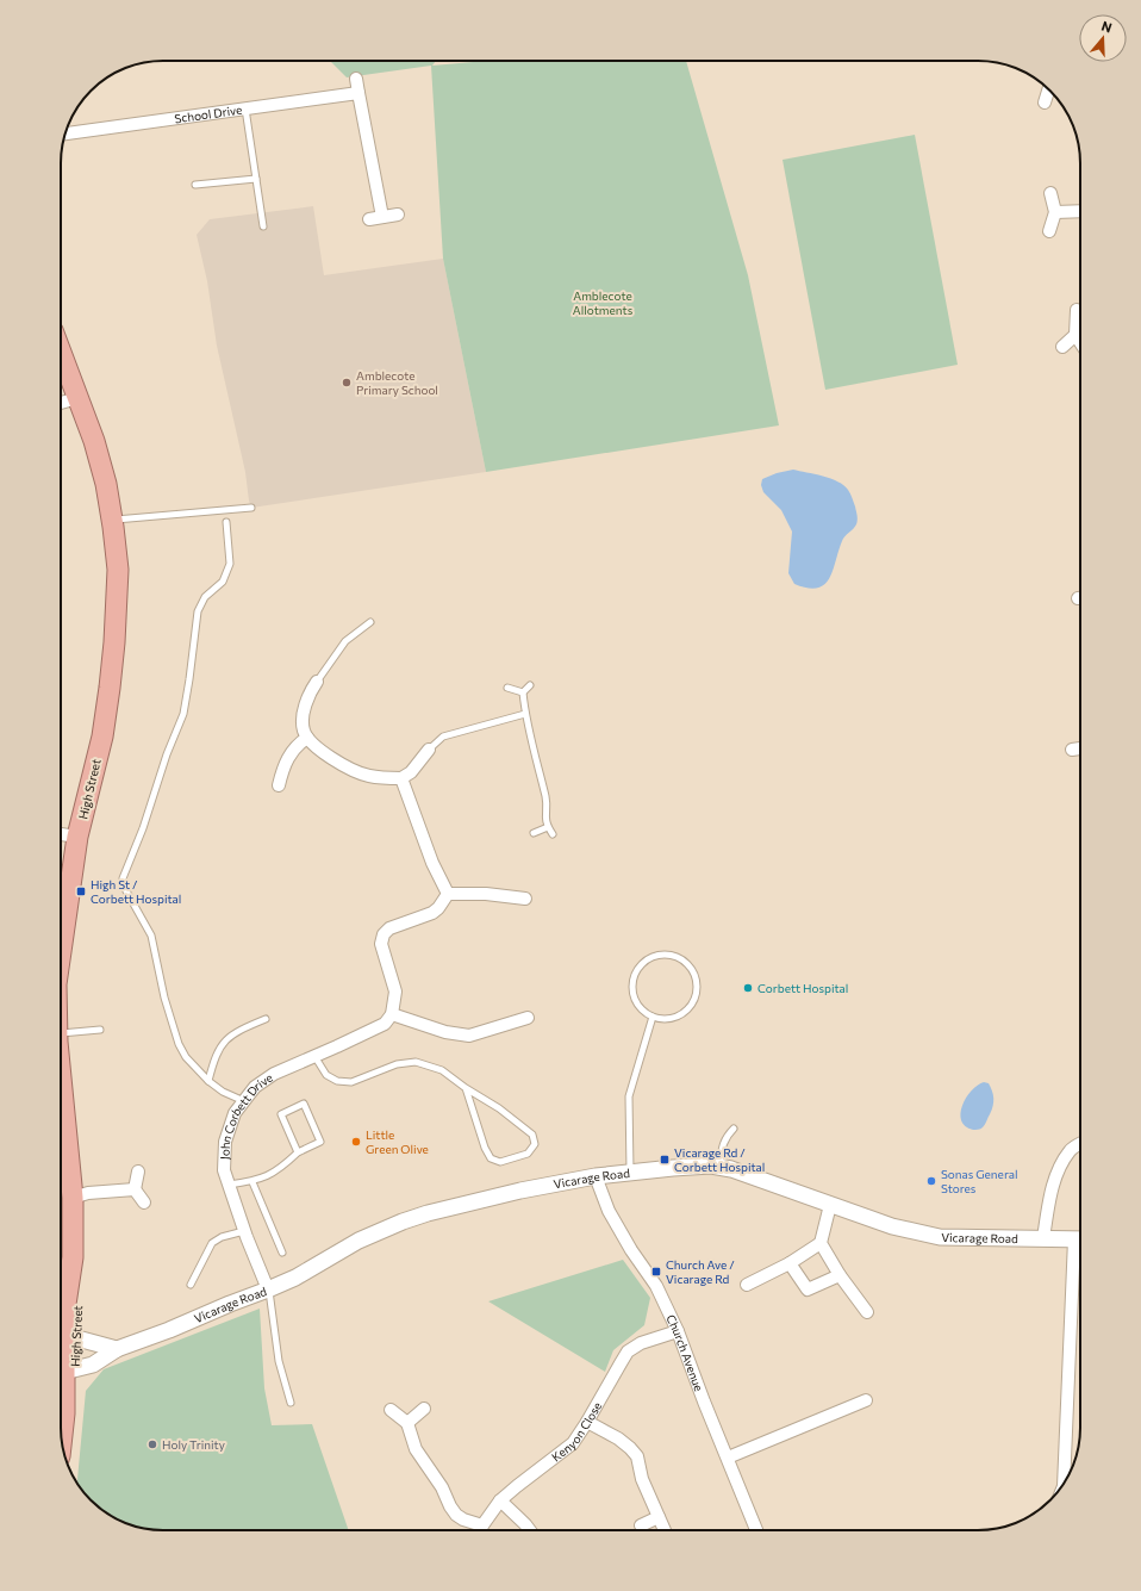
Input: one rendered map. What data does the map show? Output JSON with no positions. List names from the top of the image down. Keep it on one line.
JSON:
{"streets":{"highway":["High Street"],"street":["School Drive","John Corbett Drive","Vicarage Road","Church Avenue","Kenyon Close"]},"crossings":[["High Street","Vicarage Road"],["John Corbett Drive","Vicarage Road"],["Vicarage Road","Church Avenue"],["Church Avenue","Kenyon Close"]],"parks":["Amblecote Allotments"],"places":{"other":["Amblecote Primary School","Corbett Hospital","Little Green Olive","Sonas General Stores","Holy Trinity"],"transit":["High St / Corbett Hospital","Vicarage Rd / Corbett Hospital","Church Ave / Vicarage Rd"]},"north":"top"}
